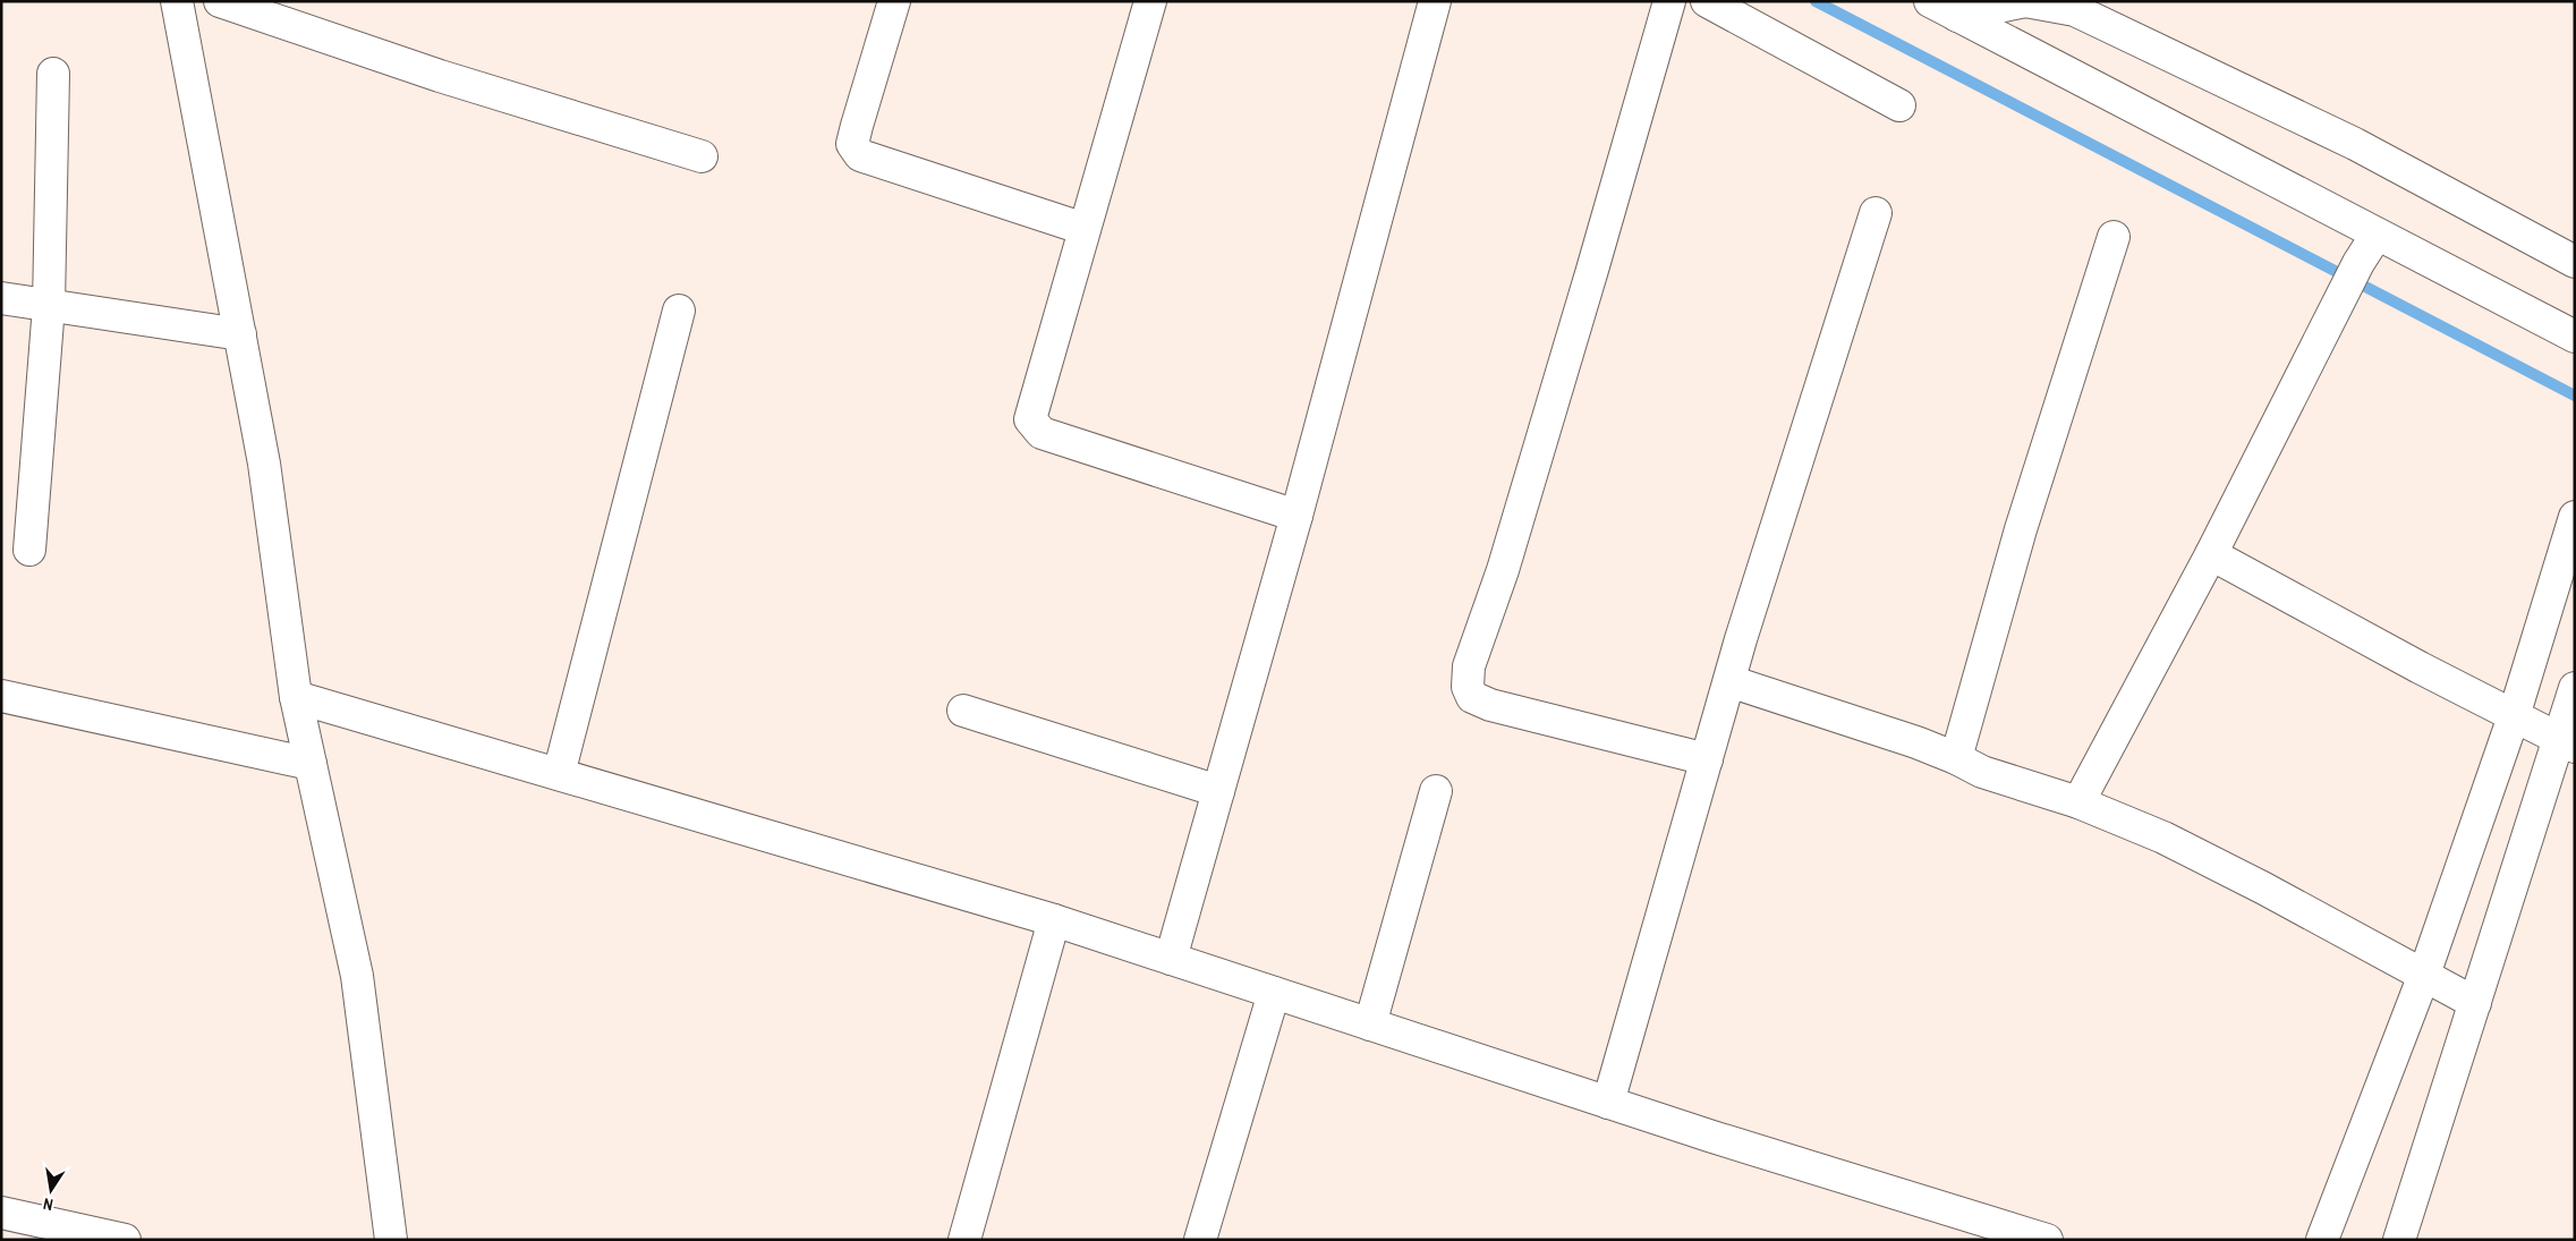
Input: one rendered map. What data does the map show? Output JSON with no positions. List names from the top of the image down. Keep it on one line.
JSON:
{"north":"bottom"}
